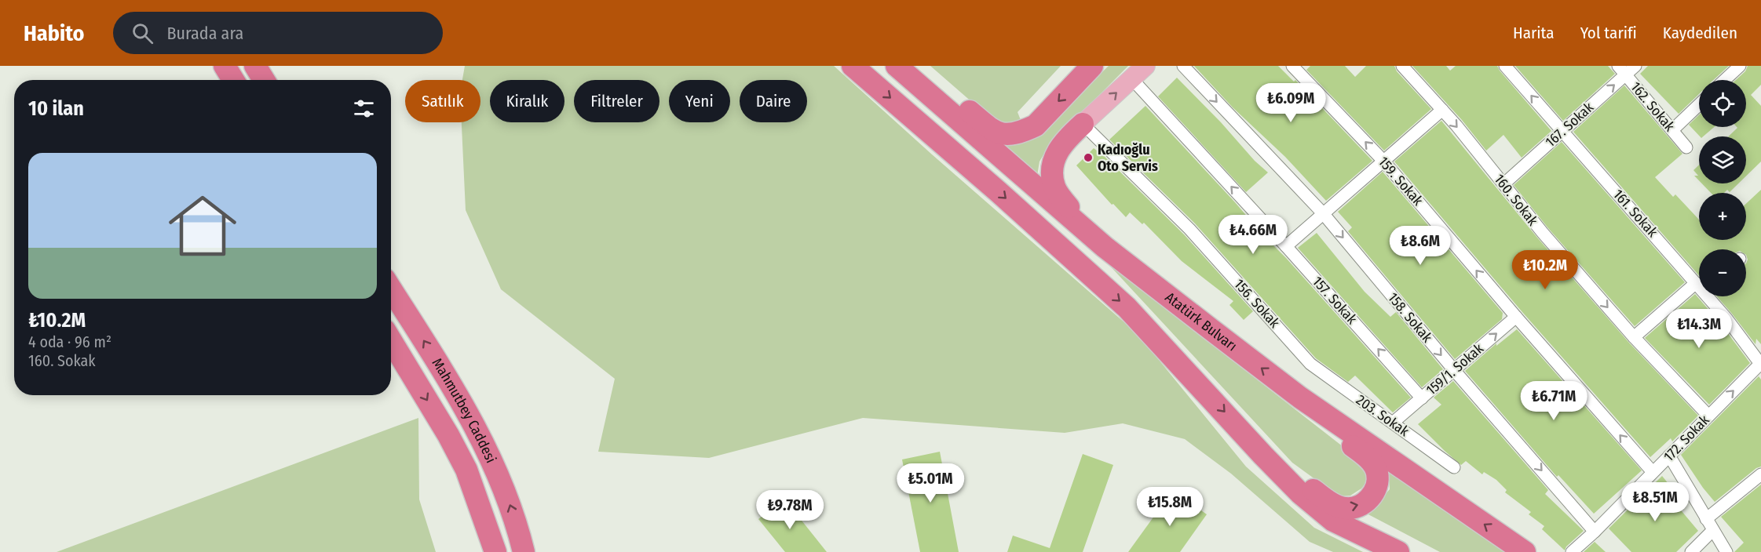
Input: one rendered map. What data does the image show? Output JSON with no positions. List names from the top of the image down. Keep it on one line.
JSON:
{"streets":{"highway":["Atatürk Bulvarı","Mahmutbey Caddesi"],"street":["162. Sokak","167. Sokak","159. Sokak","160. Sokak","161. Sokak","157. Sokak","156. Sokak","158. Sokak","159/1. Sokak","203. Sokak","172. Sokak"]},"crossings":[["162. Sokak","167. Sokak"],["167. Sokak","160. Sokak"],["167. Sokak","161. Sokak"],["159. Sokak","159/1. Sokak"],["159. Sokak","172. Sokak"],["160. Sokak","172. Sokak"],["161. Sokak","172. Sokak"],["157. Sokak","159/1. Sokak"],["156. Sokak","203. Sokak"],["158. Sokak","159/1. Sokak"],["158. Sokak","172. Sokak"],["159/1. Sokak","203. Sokak"]],"one_way":["167. Sokak","159. Sokak","160. Sokak","157. Sokak","158. Sokak","159/1. Sokak"],"places":["Kadıoğlu Oto Servis"],"page":{"header":"Habito","search":"Burada ara","nav":["Harita","Yol tarifi","Kaydedilen"],"map_buttons":["+","−"],"chip":["Satılık","Kiralık","Filtreler","Yeni","Daire"],"heading":"10 ilan","price":["₺6.09M","₺4.66M","₺8.6M","₺10.2M","₺14.3M","₺6.71M","₺5.01M","₺8.51M","₺15.8M","₺9.78M"],"list":[{"name":"₺10.2M","note":"4 oda · 96 m² · 160. Sokak"}]}}
